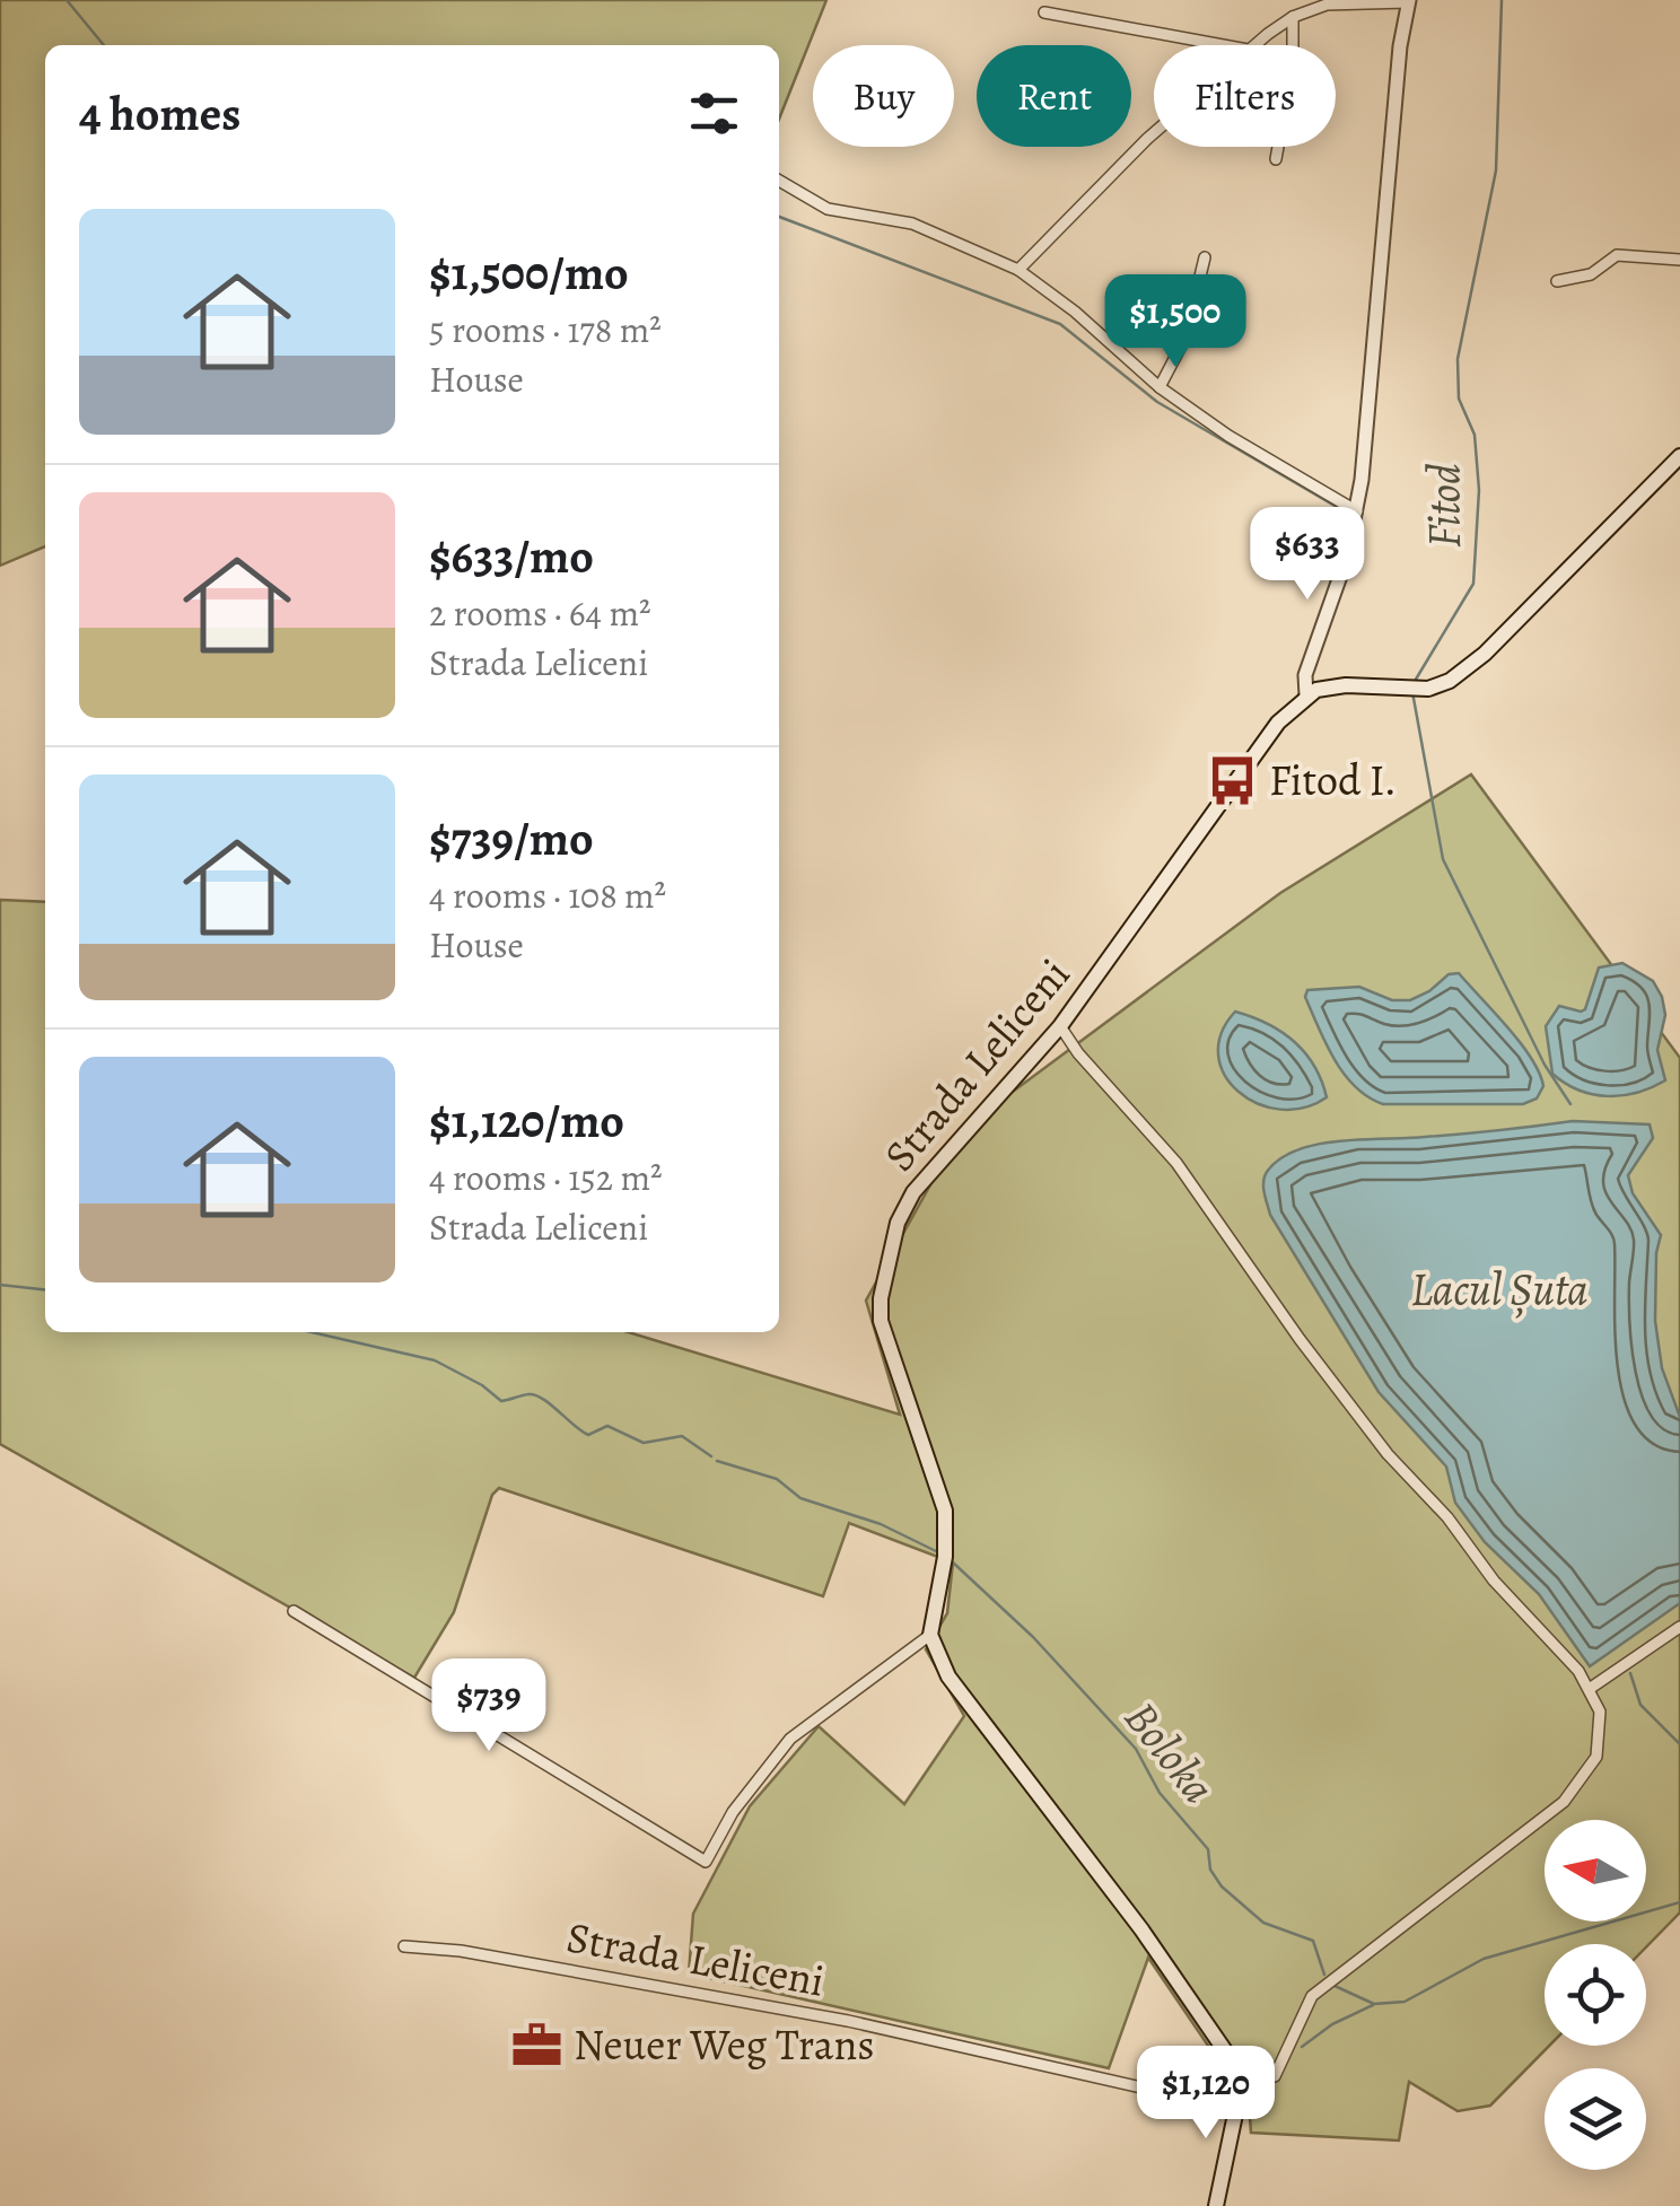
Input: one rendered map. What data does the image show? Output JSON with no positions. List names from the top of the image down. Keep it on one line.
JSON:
{"streets":{"main road":["Strada Leliceni"]},"water":["Fitod","Lacul Șuta","Boloka"],"places":{"bus stop":["Fitod I."],"office":["Neuer Weg Trans"]},"north":"left","page":{"chip":["Buy","Rent","Filters"],"heading":"4 homes","list":[{"name":"$1,500/mo","note":"5 rooms · 178 m² · House"},{"name":"$633/mo","note":"2 rooms · 64 m² · Strada Leliceni"},{"name":"$739/mo","note":"4 rooms · 108 m² · House"},{"name":"$1,120/mo","note":"4 rooms · 152 m² · Strada Leliceni"}],"price":["$1,500","$633","$739","$1,120"]}}
